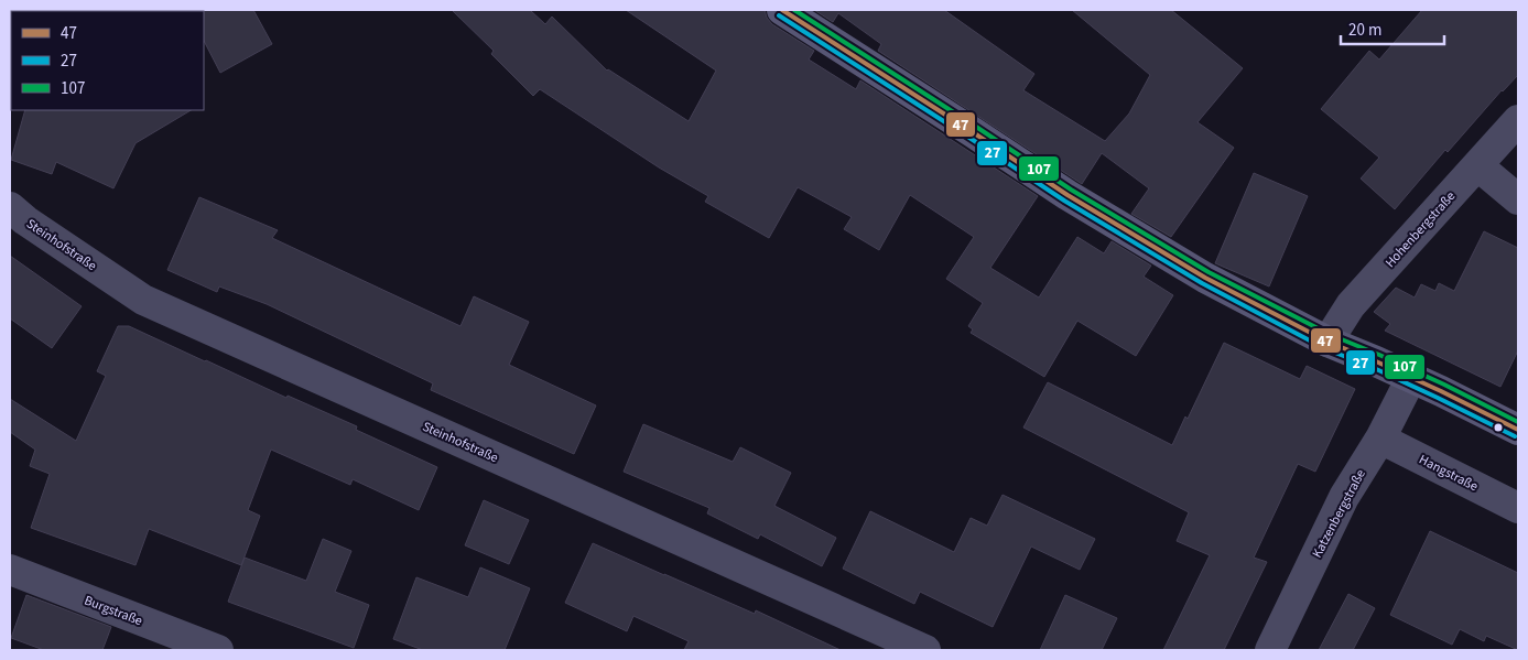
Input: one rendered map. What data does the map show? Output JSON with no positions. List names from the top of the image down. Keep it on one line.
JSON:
{"streets":{"street":["Hohenbergstraße","Steinhofstraße","Hangstraße","Katzenbergstraße","Burgstraße"]},"crossings":[["Hangstraße","Katzenbergstraße"]],"lines":["transit line 47","transit line 107","transit line 27"],"legend":["47","27","107"],"scale_bar":"20 m"}
